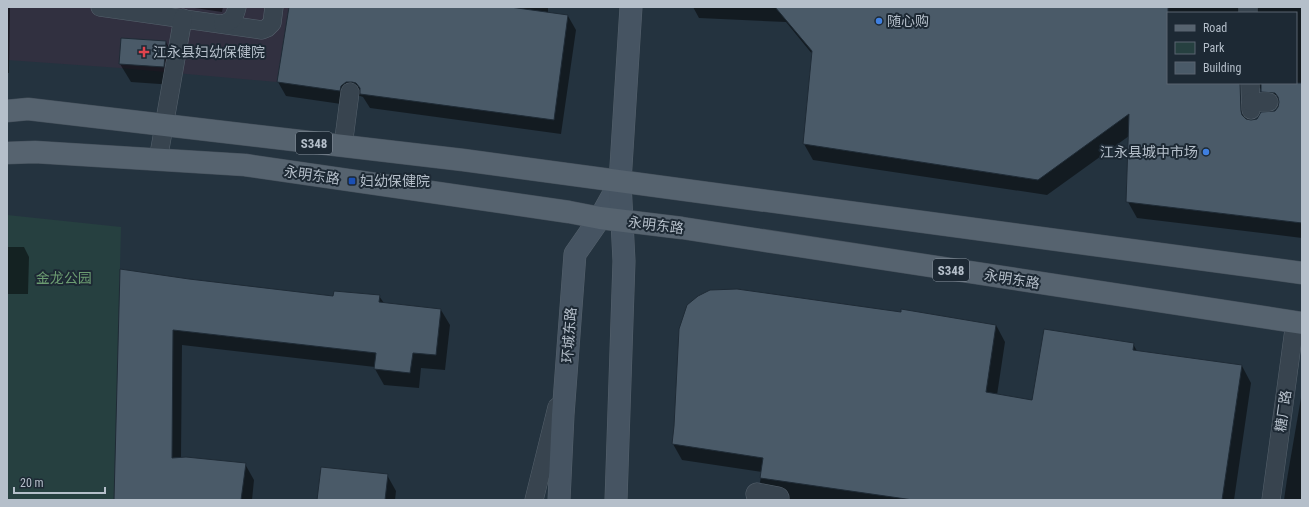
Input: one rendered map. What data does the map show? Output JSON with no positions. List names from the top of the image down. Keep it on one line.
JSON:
{"streets":{"main road":["S348","永明东路","环城东路"],"lane":["糖厂路"]},"crossings":[["S348","环城东路"],["永明东路","环城东路"],["永明东路","糖厂路"]],"parks":["金龙公园"],"places":{"other":["随心购","江永县城中市场"],"health":["江永县妇幼保健院"],"transit":["妇幼保健院"]},"legend":["Road","Park","Building"],"scale_bar":"20 m"}
